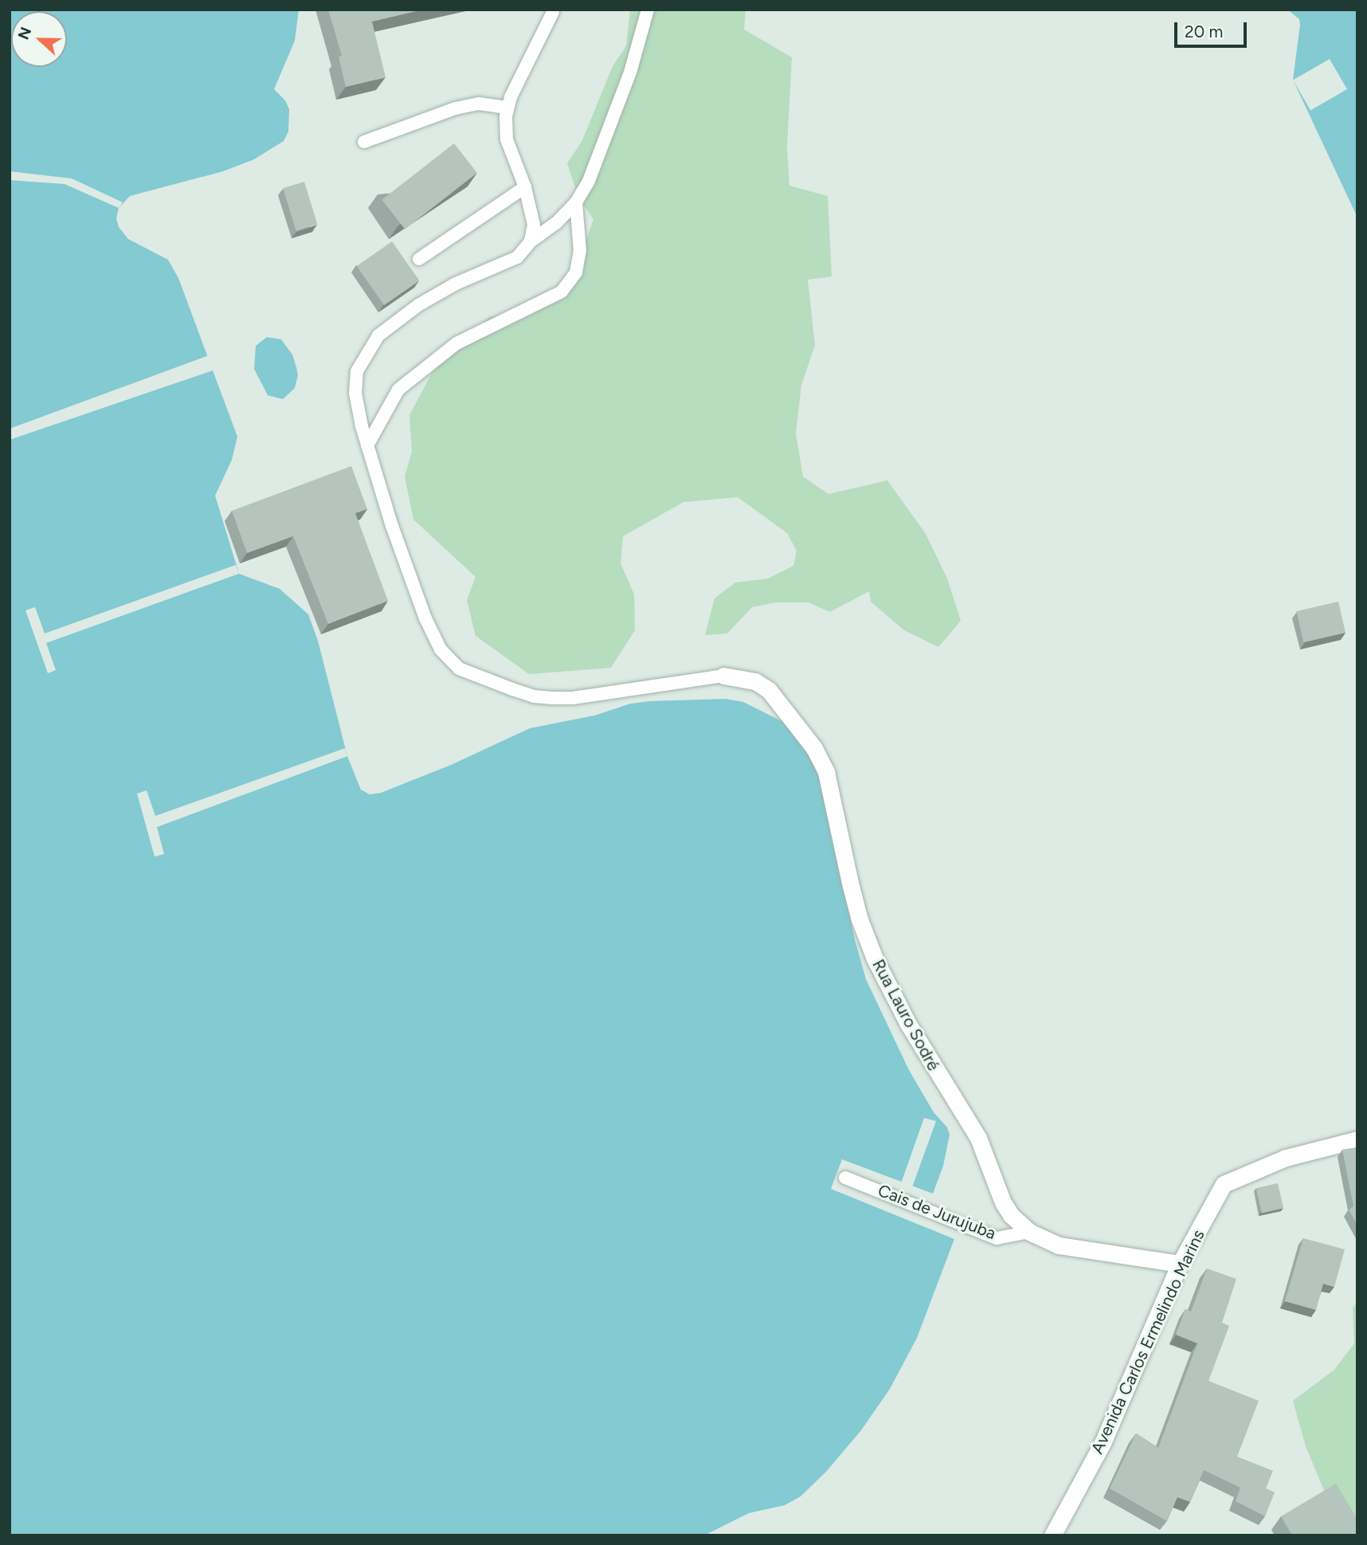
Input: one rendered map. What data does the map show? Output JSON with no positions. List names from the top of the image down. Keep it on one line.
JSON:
{"streets":{"street":["Rua Lauro Sodré","Avenida Carlos Ermelindo Marins"],"lane":["Cais de Jurujuba"]},"crossings":[["Rua Lauro Sodré","Cais de Jurujuba"],["Rua Lauro Sodré","Avenida Carlos Ermelindo Marins"]],"scale_bar":"20 m","north":"left"}
